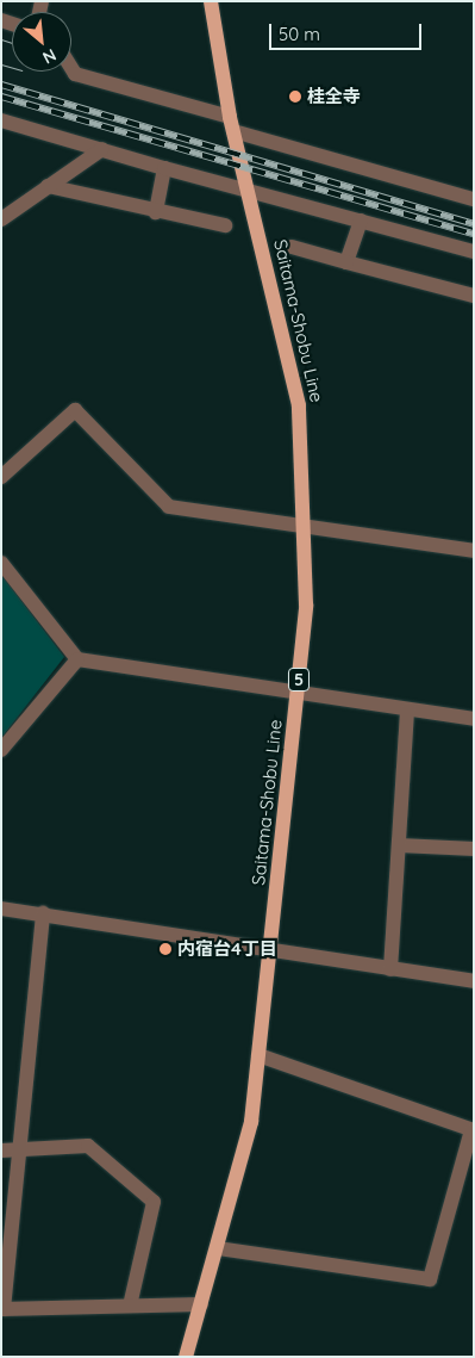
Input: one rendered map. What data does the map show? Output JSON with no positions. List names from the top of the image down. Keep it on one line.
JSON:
{"streets":{"main road":["Saitama-Shobu Line","5"]},"places":["桂全寺","内宿台4丁目"],"scale_bar":"50 m","north":"bottom right"}
